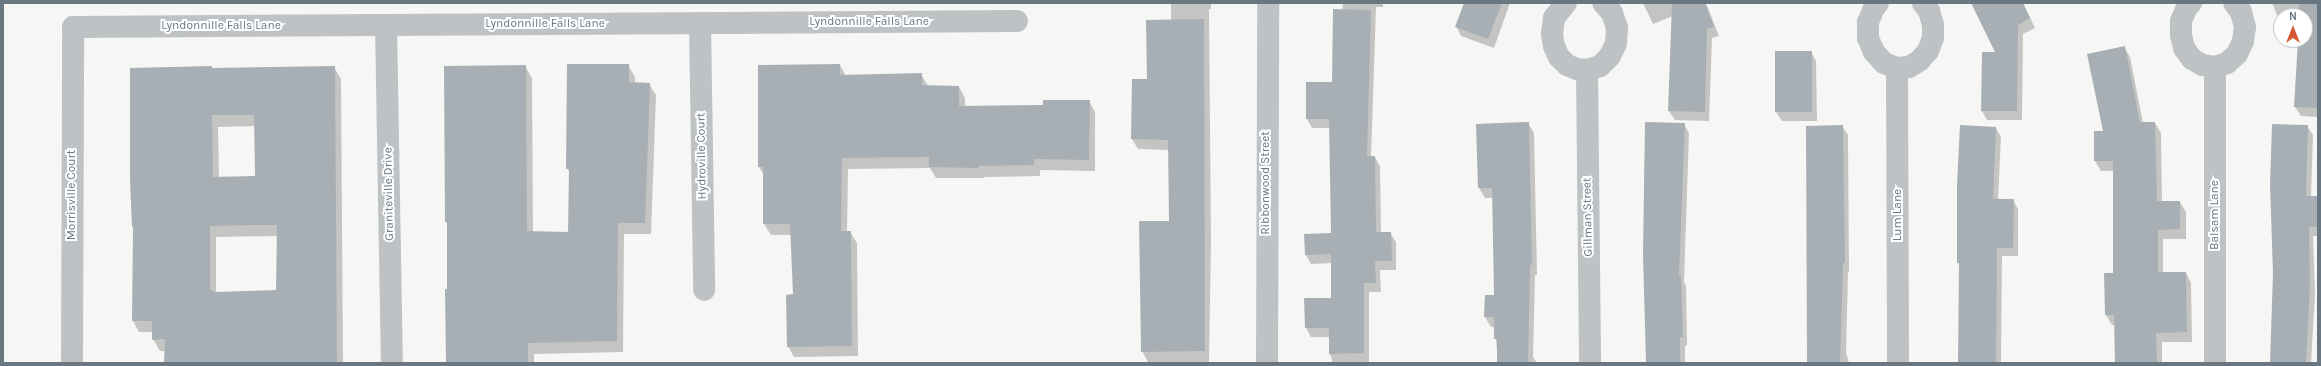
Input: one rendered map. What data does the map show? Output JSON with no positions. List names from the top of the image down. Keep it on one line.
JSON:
{"streets":{"street":["Lyndonnille Falls Lane","Hydroville Court","Ribbonwood Street","Graniteville Drive","Morrisville Court","Lum Lane","Balsam Lane","Gillman Street"]},"crossings":[["Lyndonnille Falls Lane","Hydroville Court"],["Lyndonnille Falls Lane","Graniteville Drive"],["Lyndonnille Falls Lane","Morrisville Court"]],"north":"top"}
